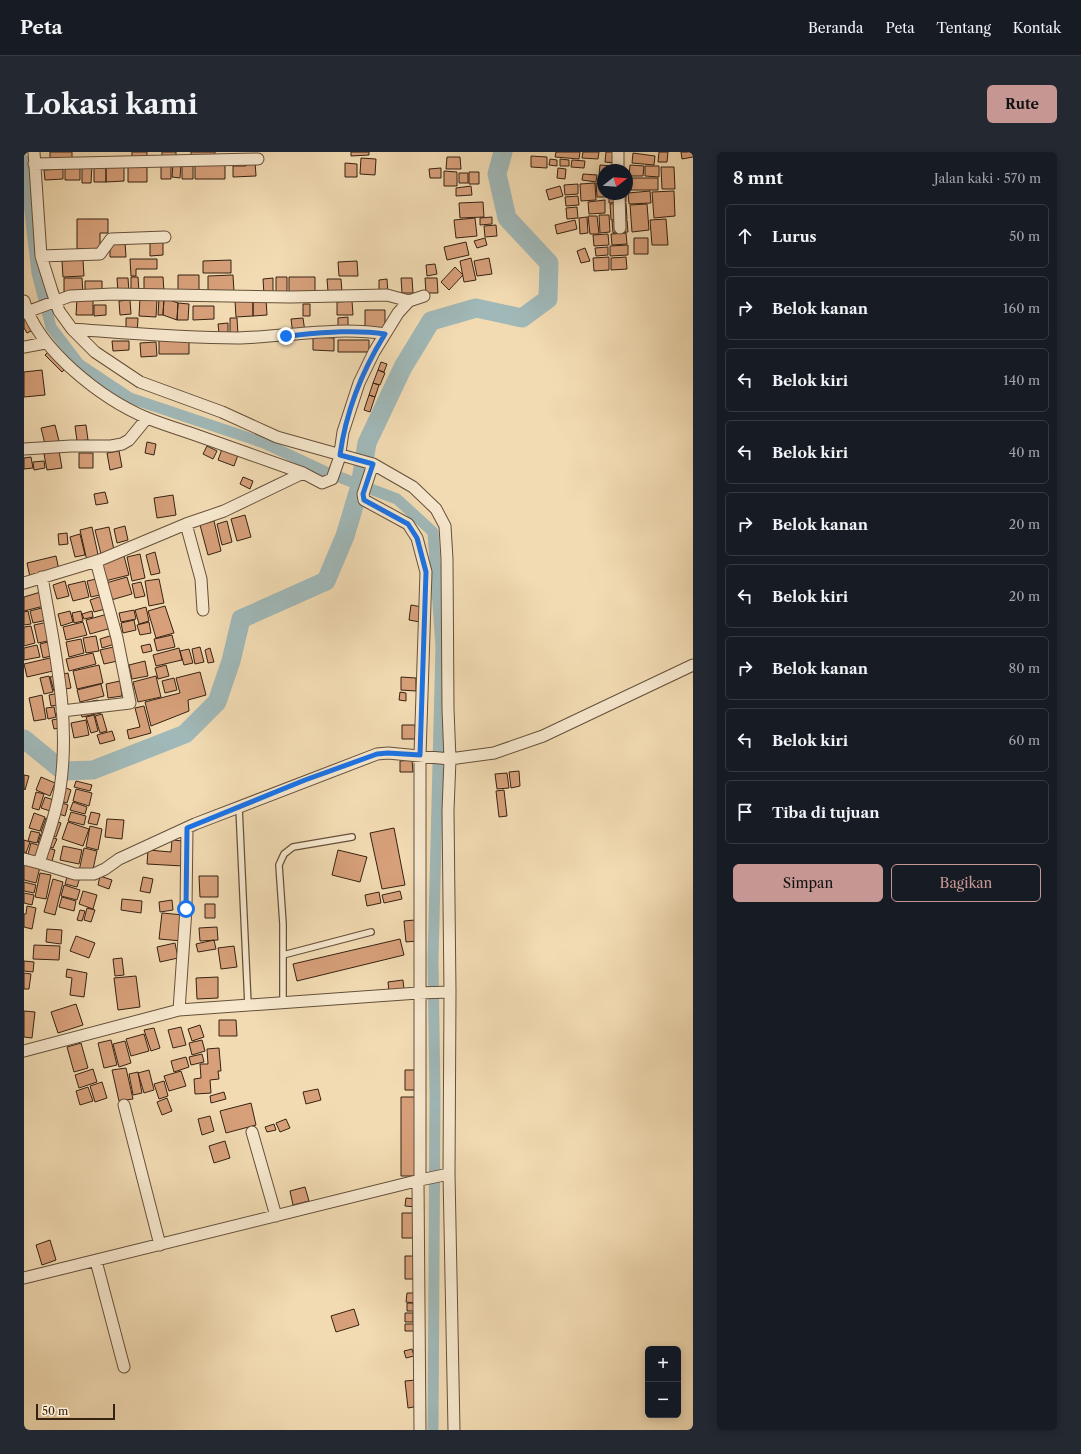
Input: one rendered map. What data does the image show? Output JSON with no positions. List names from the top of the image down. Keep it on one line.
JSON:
{"scale_bar":"50 m","north":"right","page":{"header":"Peta","nav":["Beranda","Peta","Tentang","Kontak"],"buttons":["Rute",["Simpan","Bagikan"]],"title":"Lokasi kami","heading":["8 mnt","Jalan kaki · 570 m"],"list":[["Lurus","50 m"],["Belok kanan","160 m"],["Belok kiri","140 m"],["Belok kiri","40 m"],["Belok kanan","20 m"],["Belok kiri","20 m"],["Belok kanan","80 m"],["Belok kiri","60 m"],"Tiba di tujuan"],"map_buttons":["+","−"],"scale":"50 m"}}
